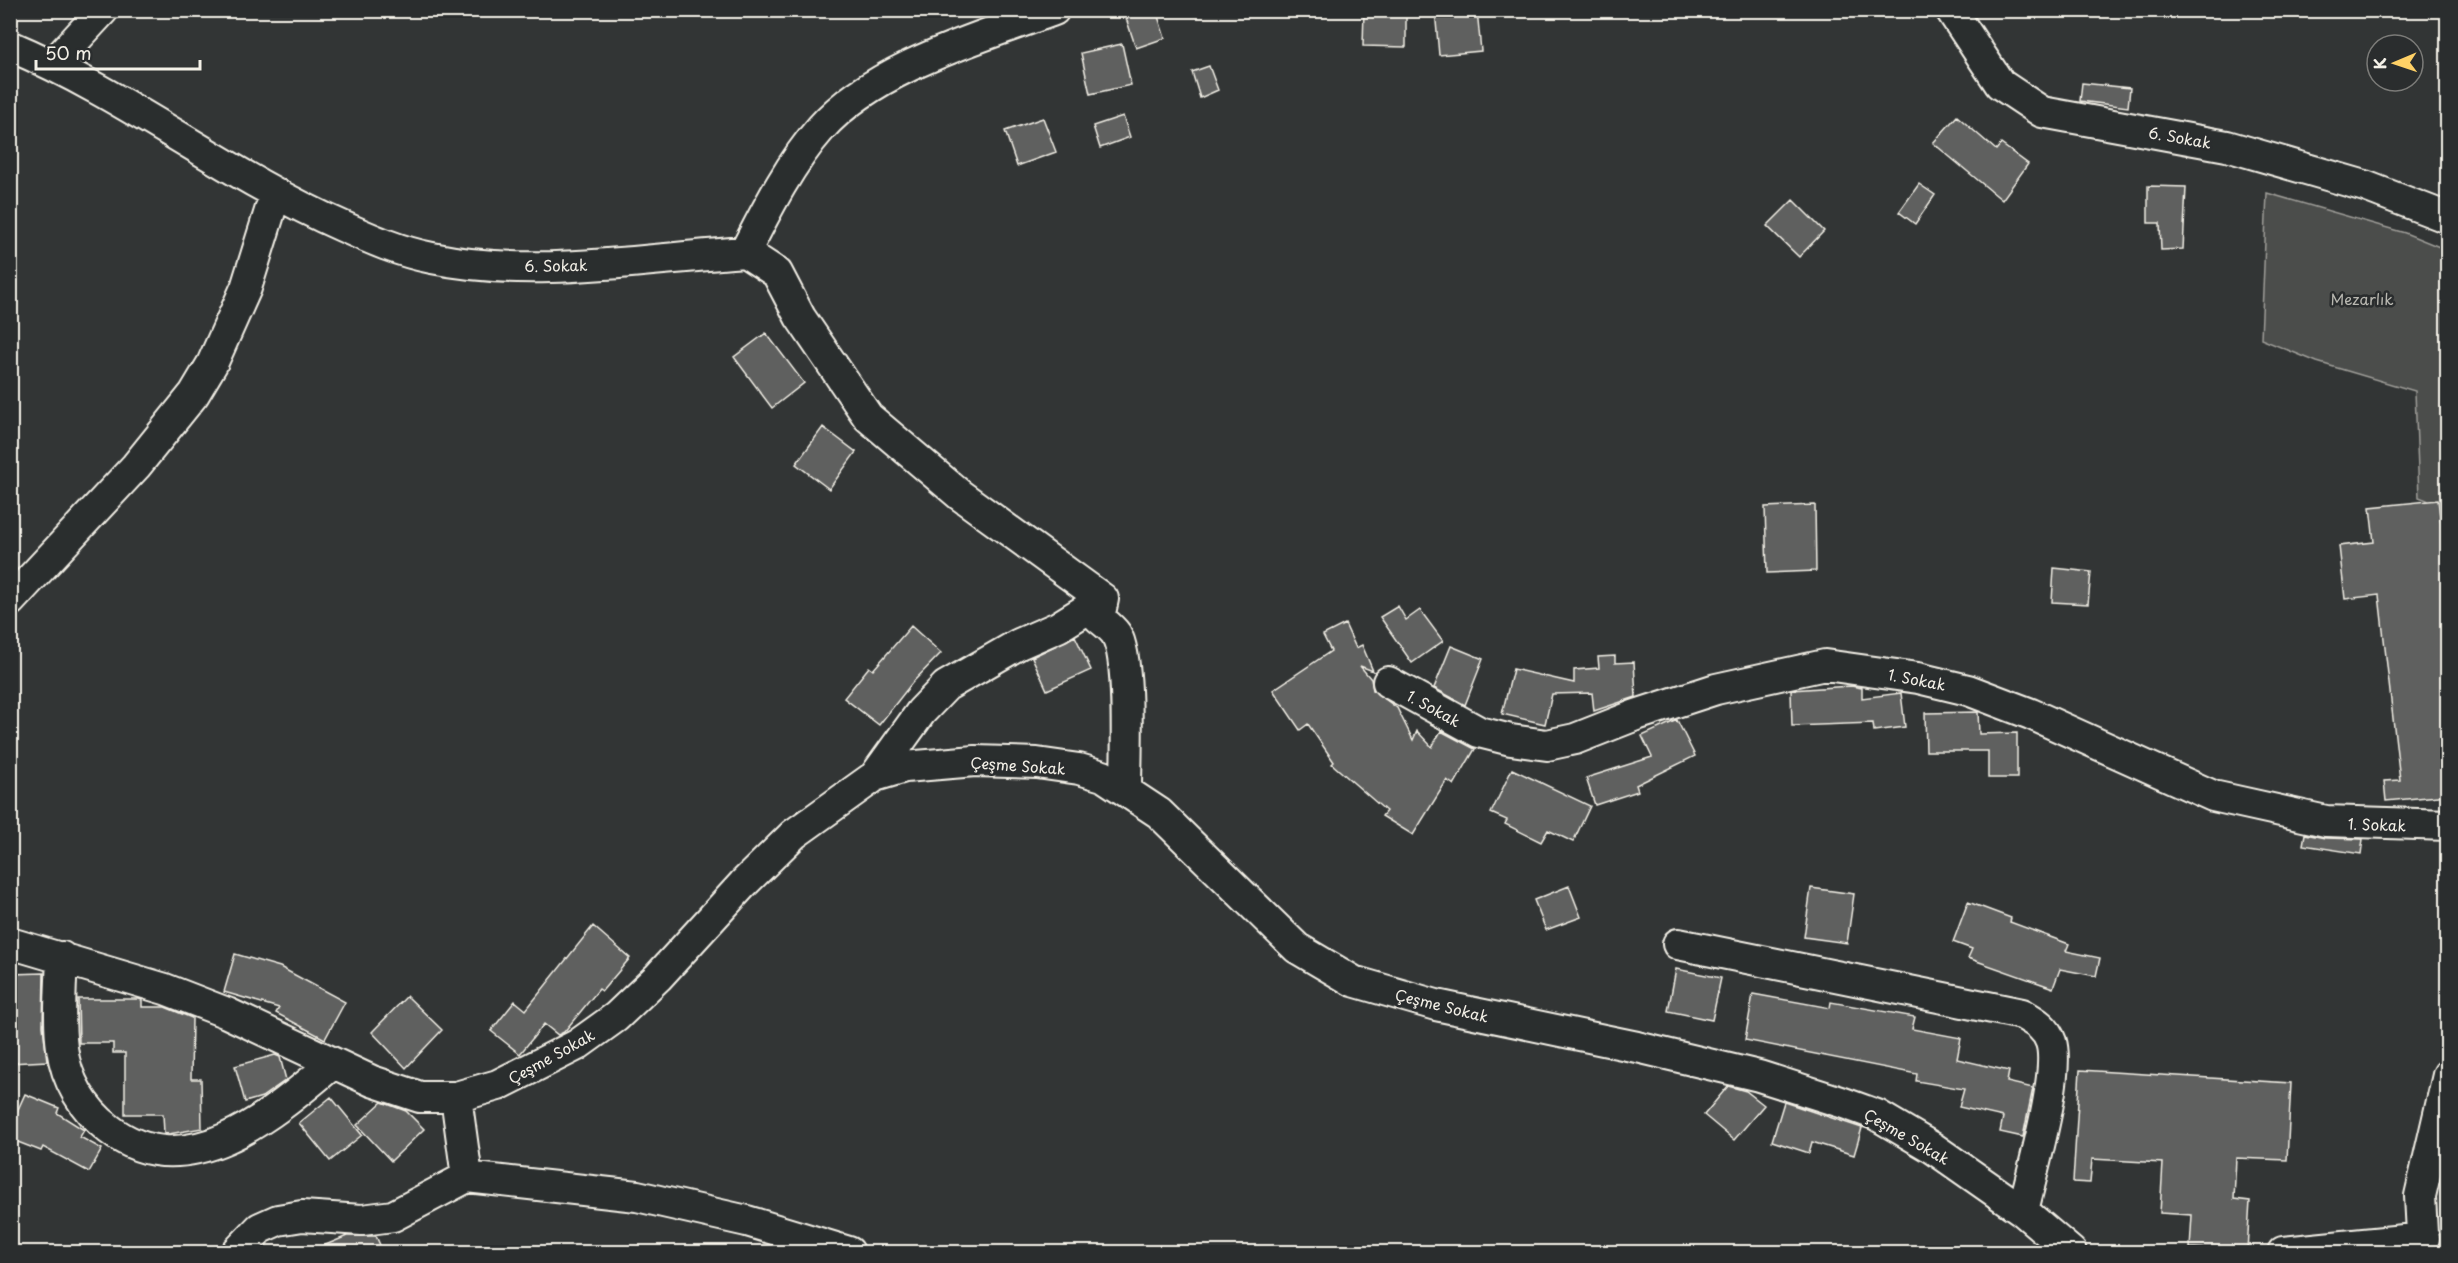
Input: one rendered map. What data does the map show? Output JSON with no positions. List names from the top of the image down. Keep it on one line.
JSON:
{"streets":{"street":["6. Sokak","1. Sokak","Çeşme Sokak"]},"parks":["Mezarlık"],"scale_bar":"50 m","north":"left"}
